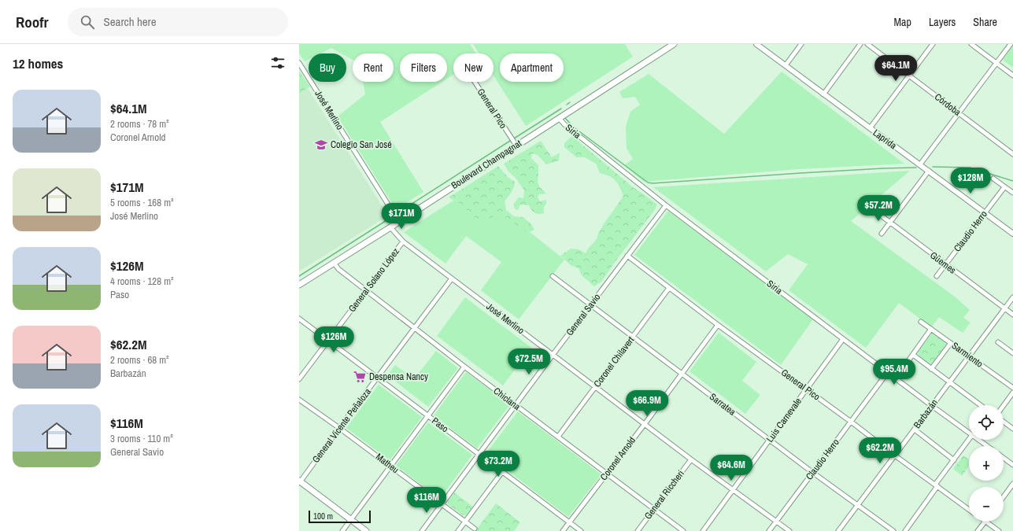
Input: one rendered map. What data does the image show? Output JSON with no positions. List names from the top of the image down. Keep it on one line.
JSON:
{"streets":{"main road":["Boulevard Champagnat"],"street":["Córdoba","General Pico","José Merlino","Siria","Laprida","Claudio Herro","Güemes","General Solano López","General Savio","Sarmiento","Coronel Chilavert","Chiclana","Sarratea","Barbazán","Luis Carnevale","Paso","General Vicente Peñaloza","Coronel Arnold","Matheu","General Riccheri"]},"crossings":[["General Pico","Boulevard Champagnat"],["General Pico","Claudio Herro"],["General Pico","General Savio"],["General Pico","Coronel Chilavert"],["General Pico","Barbazán"],["General Pico","Luis Carnevale"],["General Pico","Coronel Arnold"],["José Merlino","Boulevard Champagnat"],["José Merlino","Claudio Herro"],["José Merlino","General Solano López"],["José Merlino","General Savio"],["José Merlino","Coronel Chilavert"],["José Merlino","Luis Carnevale"],["José Merlino","General Vicente Peñaloza"],["José Merlino","Coronel Arnold"],["José Merlino","General Riccheri"],["Siria","Boulevard Champagnat"],["Siria","Claudio Herro"],["Siria","General Savio"],["Siria","Barbazán"],["Siria","Luis Carnevale"],["Laprida","Claudio Herro"],["Boulevard Champagnat","Chiclana"],["Claudio Herro","Güemes"],["Claudio Herro","Sarratea"],["Güemes","Barbazán"],["General Solano López","Chiclana"],["General Solano López","Paso"],["General Savio","Chiclana"],["General Savio","Sarratea"],["General Savio","Paso"],["General Savio","Matheu"],["Sarmiento","Barbazán"],["Coronel Chilavert","Chiclana"],["Coronel Chilavert","Sarratea"],["Chiclana","General Vicente Peñaloza"],["Chiclana","Coronel Arnold"],["Chiclana","General Riccheri"],["Sarratea","Barbazán"],["Sarratea","Luis Carnevale"],["Sarratea","Coronel Arnold"],["Paso","General Vicente Peñaloza"],["Paso","Coronel Arnold"],["General Vicente Peñaloza","Matheu"]],"places":{"school or university":["Colegio San José"],"supermarket":["Despensa Nancy"]},"scale_bar":"100 m","page":{"header":"Roofr","search":"Search here","nav":["Map","Layers","Share"],"heading":"12 homes","chip":["Buy","Rent","Filters","New","Apartment"],"price":["$64.1M","$128M","$57.2M","$171M","$126M","$72.5M","$95.4M","$66.9M","$62.2M","$73.2M","$64.6M","$116M"],"list":[{"name":"$64.1M","note":"2 rooms · 78 m² · Coronel Arnold"},{"name":"$171M","note":"5 rooms · 168 m² · José Merlino"},{"name":"$126M","note":"4 rooms · 128 m² · Paso"},{"name":"$62.2M","note":"2 rooms · 68 m² · Barbazán"},{"name":"$116M","note":"3 rooms · 110 m² · General Savio"}],"map_buttons":["+","−"],"scale":"100 m"}}
